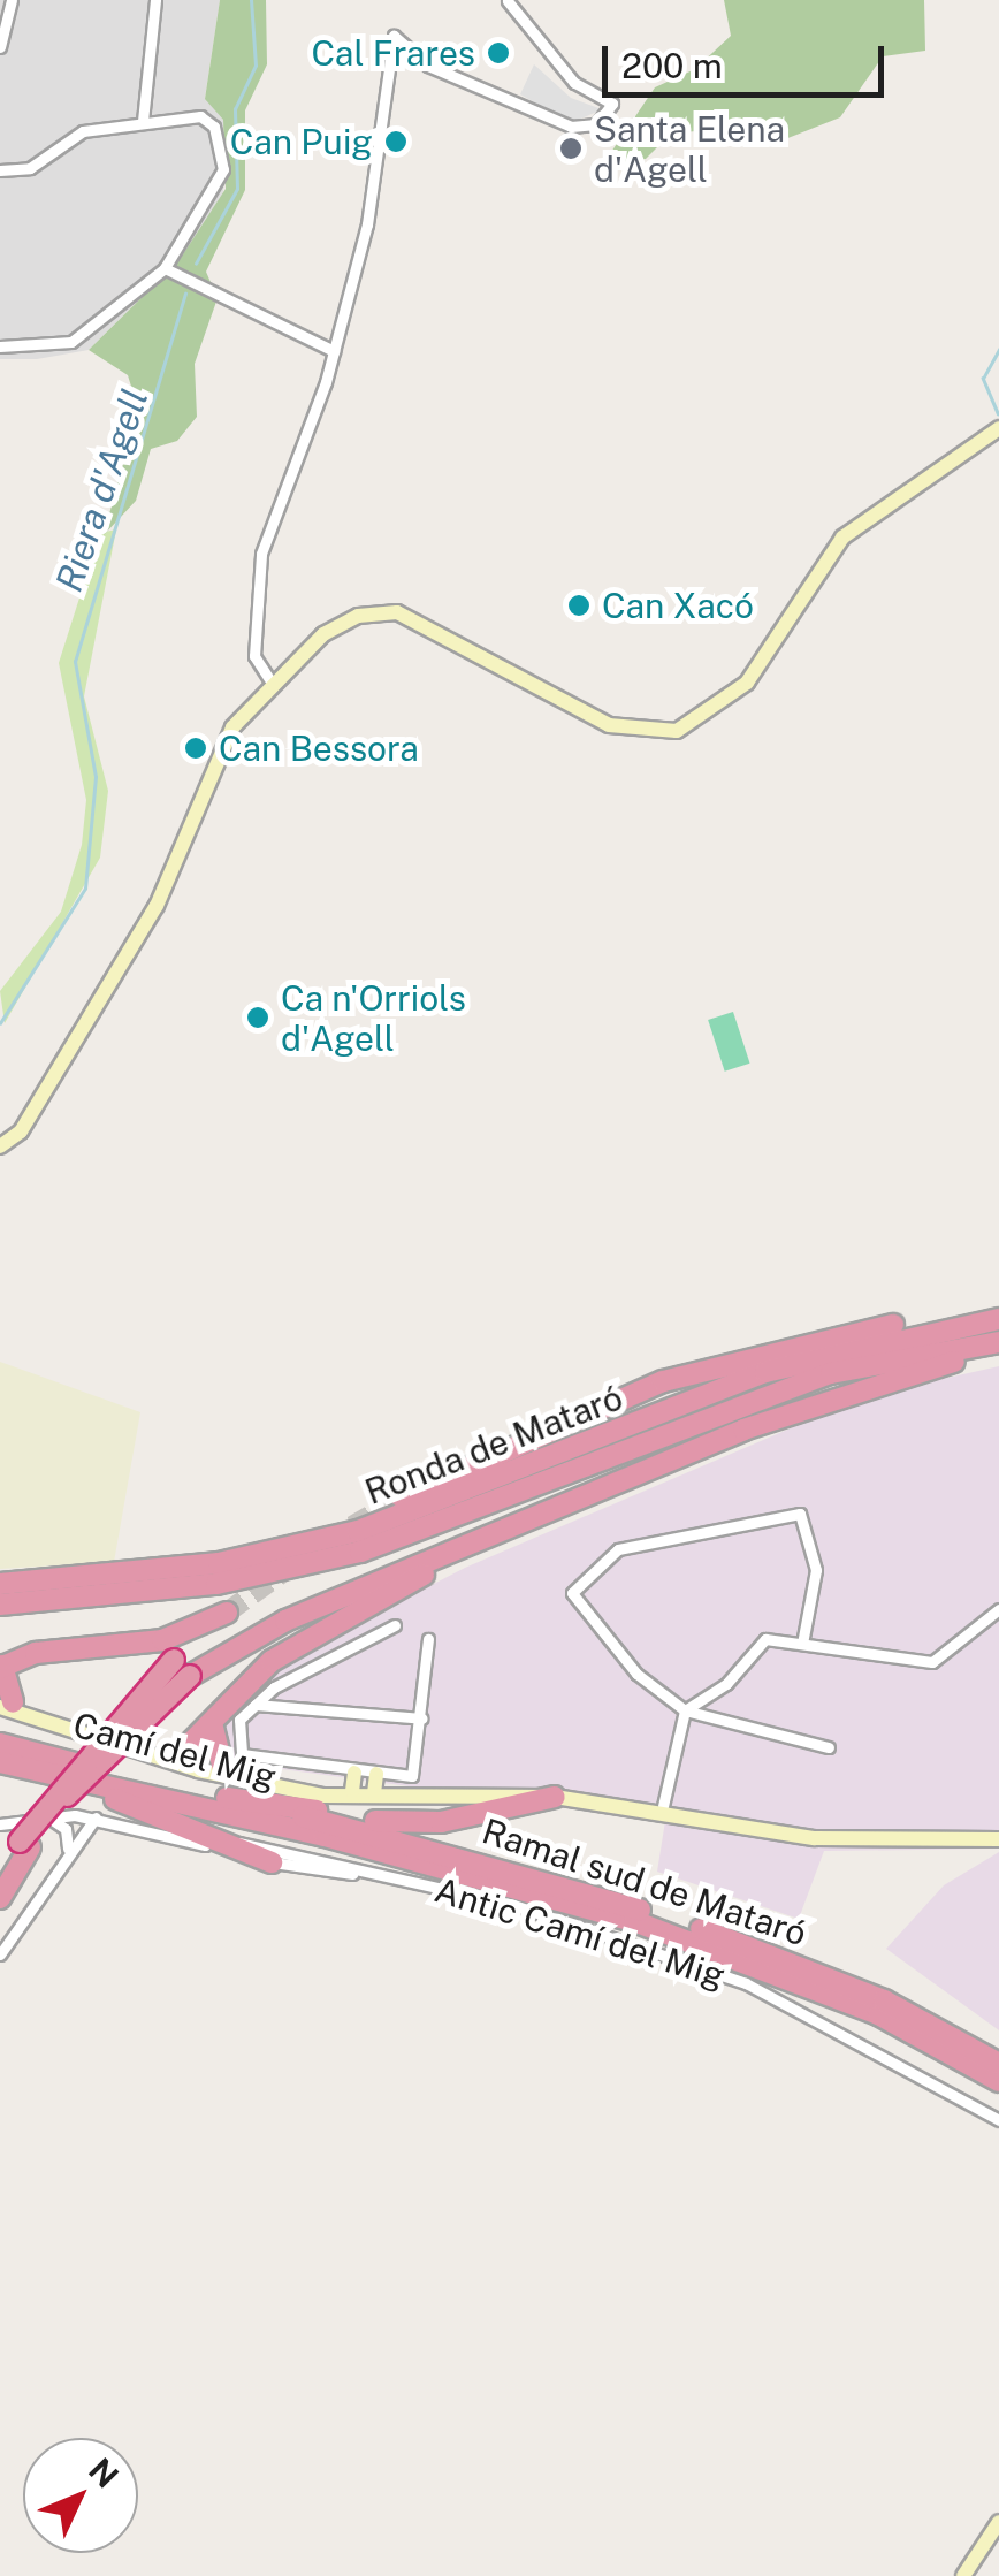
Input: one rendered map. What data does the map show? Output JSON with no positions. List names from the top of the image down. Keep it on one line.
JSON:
{"streets":{"highway":["Ronda de Mataró","Ramal sud de Mataró"],"street":["Camí del Mig","Antic Camí del Mig"]},"water":["Riera d'Agell"],"places":["Cal Frares","Can Puig","Santa Elena d'Agell","Can Xacó","Can Bessora","Ca n'Orriols d'Agell"],"scale_bar":"200 m","north":"top right"}
